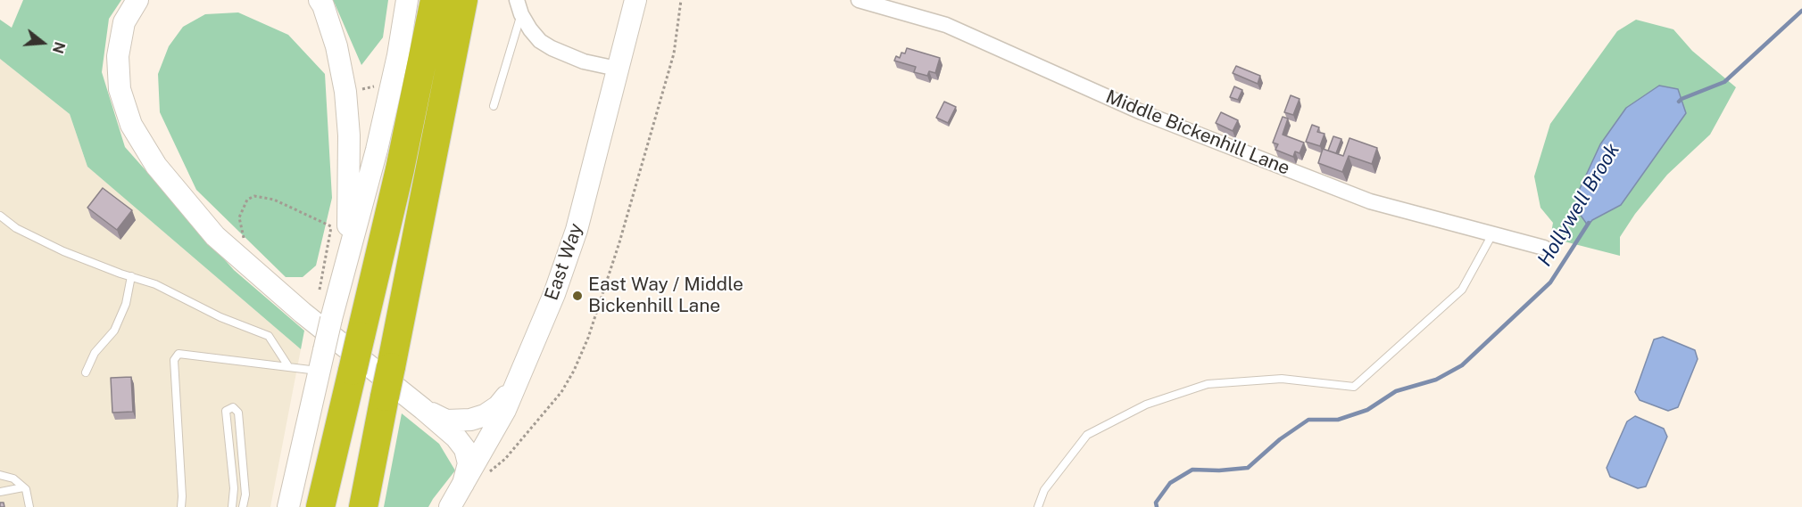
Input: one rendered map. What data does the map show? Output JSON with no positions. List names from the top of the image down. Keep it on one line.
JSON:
{"streets":{"street":["Middle Bickenhill Lane","East Way"]},"water":["Hollywell Brook"],"places":["East Way / Middle Bickenhill Lane"],"north":"right"}
